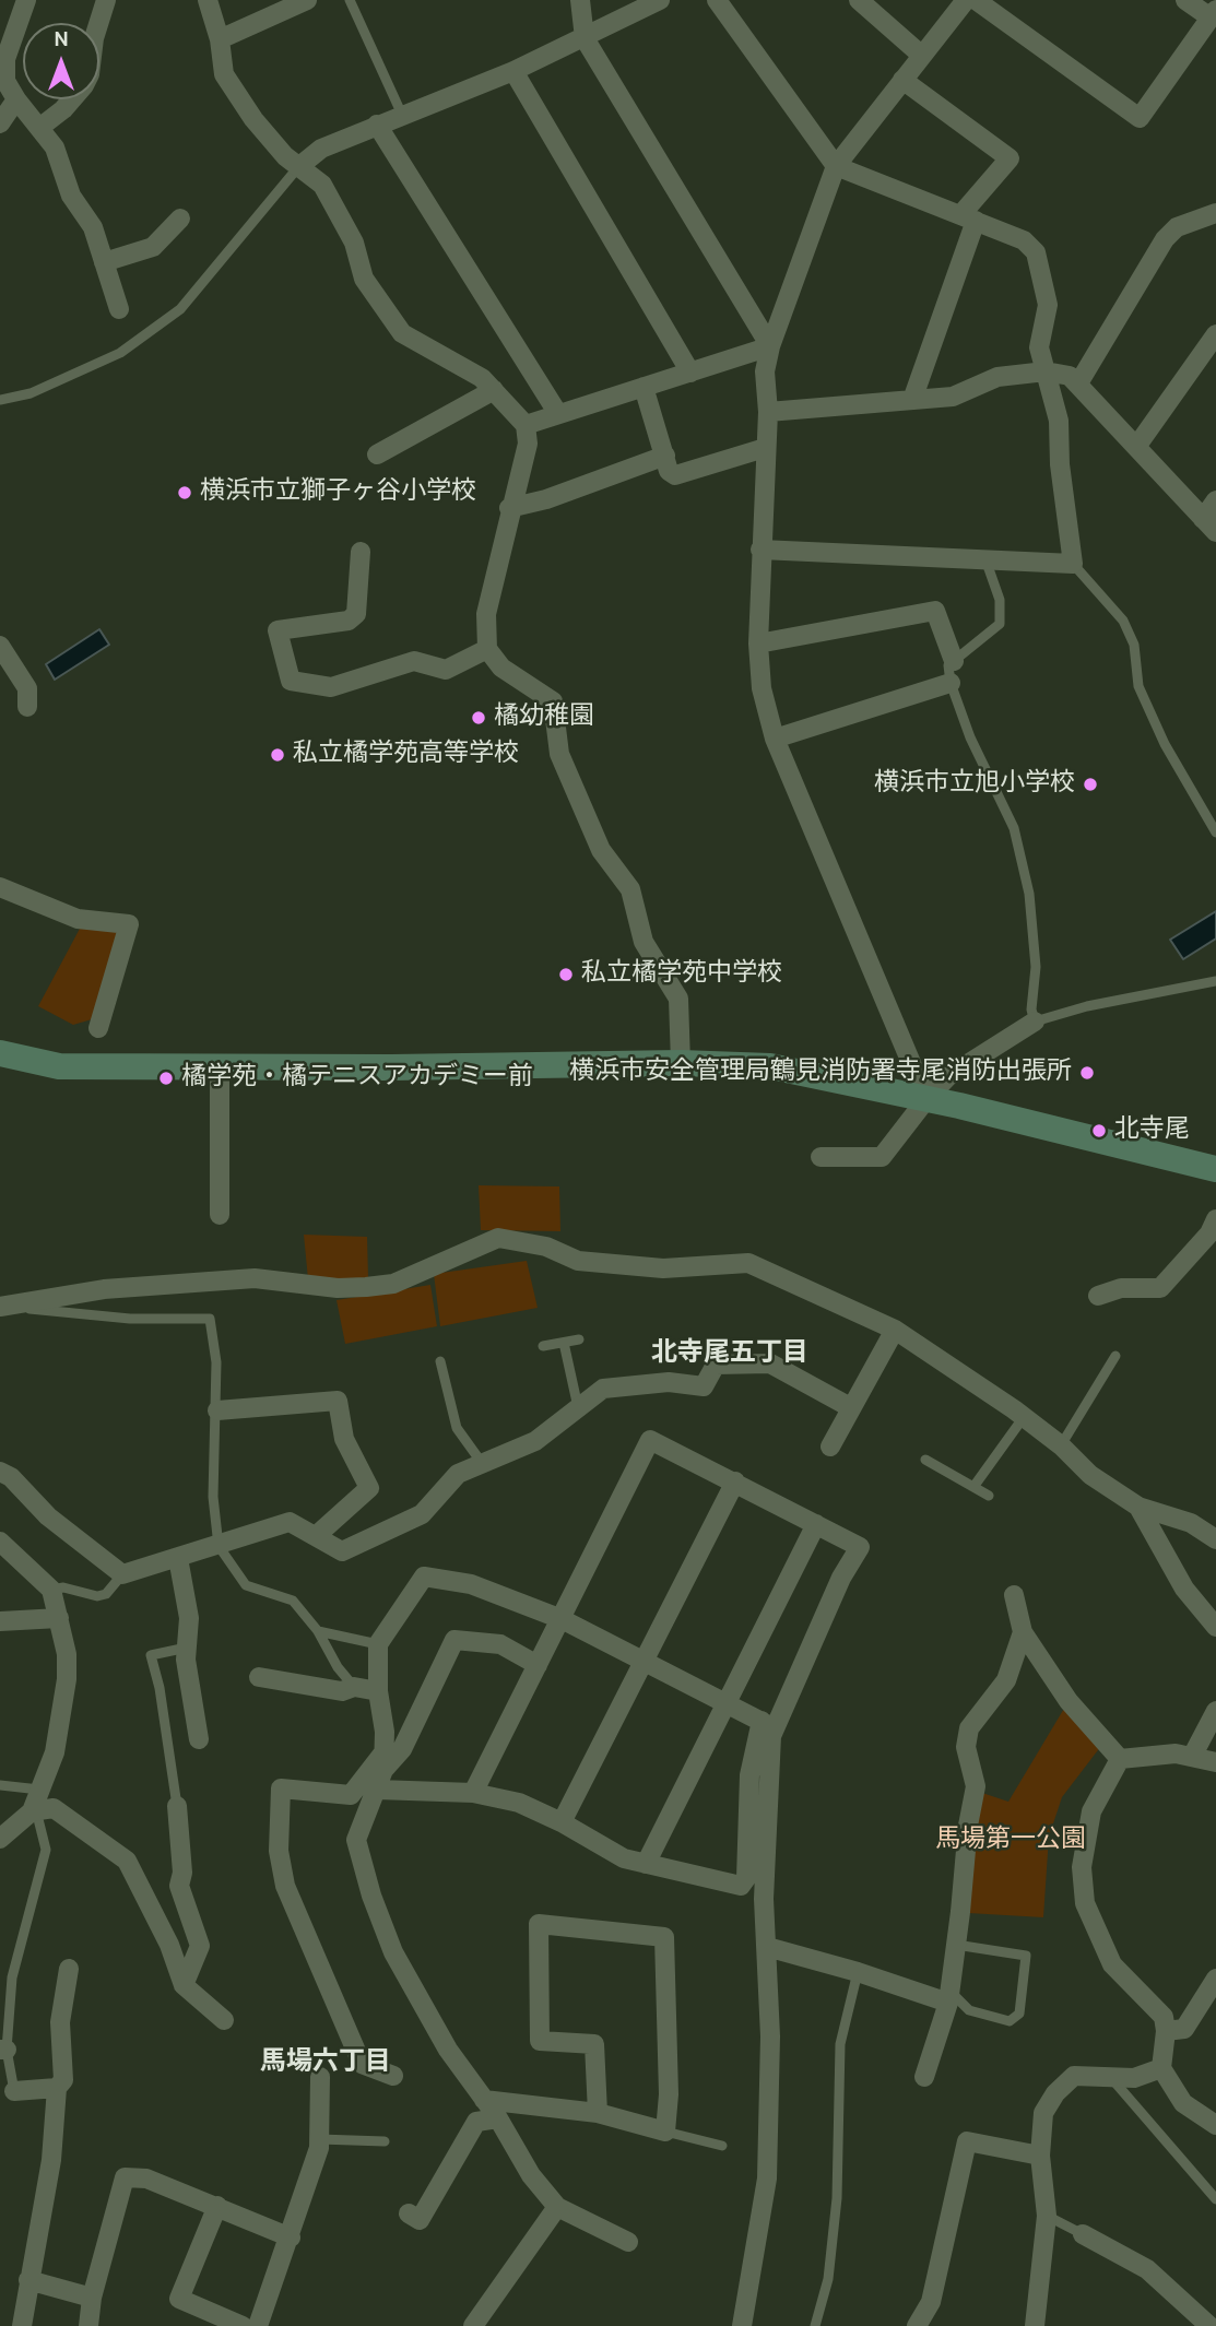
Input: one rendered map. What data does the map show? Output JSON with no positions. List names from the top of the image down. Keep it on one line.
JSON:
{"districts":["北寺尾五丁目","馬場六丁目"],"parks":["馬場第一公園"],"places":["横浜市立獅子ヶ谷小学校","橘幼稚園","私立橘学苑高等学校","横浜市立旭小学校","私立橘学苑中学校","横浜市安全管理局鶴見消防署寺尾消防出張所","橘学苑・橘テニスアカデミー前","北寺尾"],"north":"top"}
